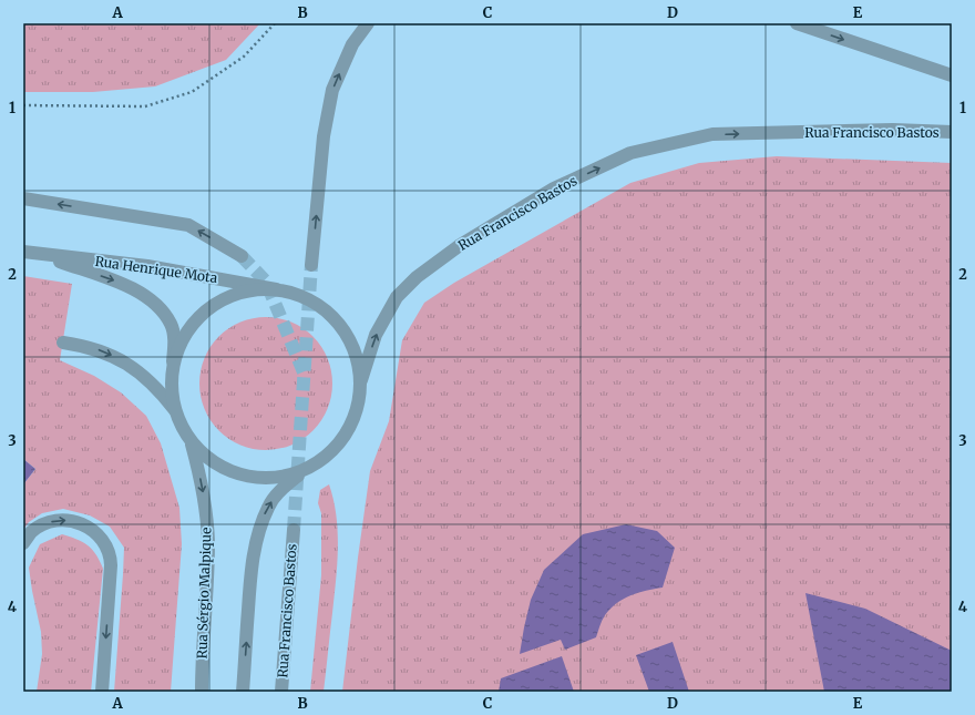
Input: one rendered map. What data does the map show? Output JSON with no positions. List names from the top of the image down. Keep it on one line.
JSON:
{"streets":{"street":["Rua Francisco Bastos","Rua Henrique Mota","Rua Sérgio Malpique"]},"one_way":["Rua Francisco Bastos"],"grid":{"columns":["A","B","C","D","E"],"rows":["1","2","3","4"]}}
